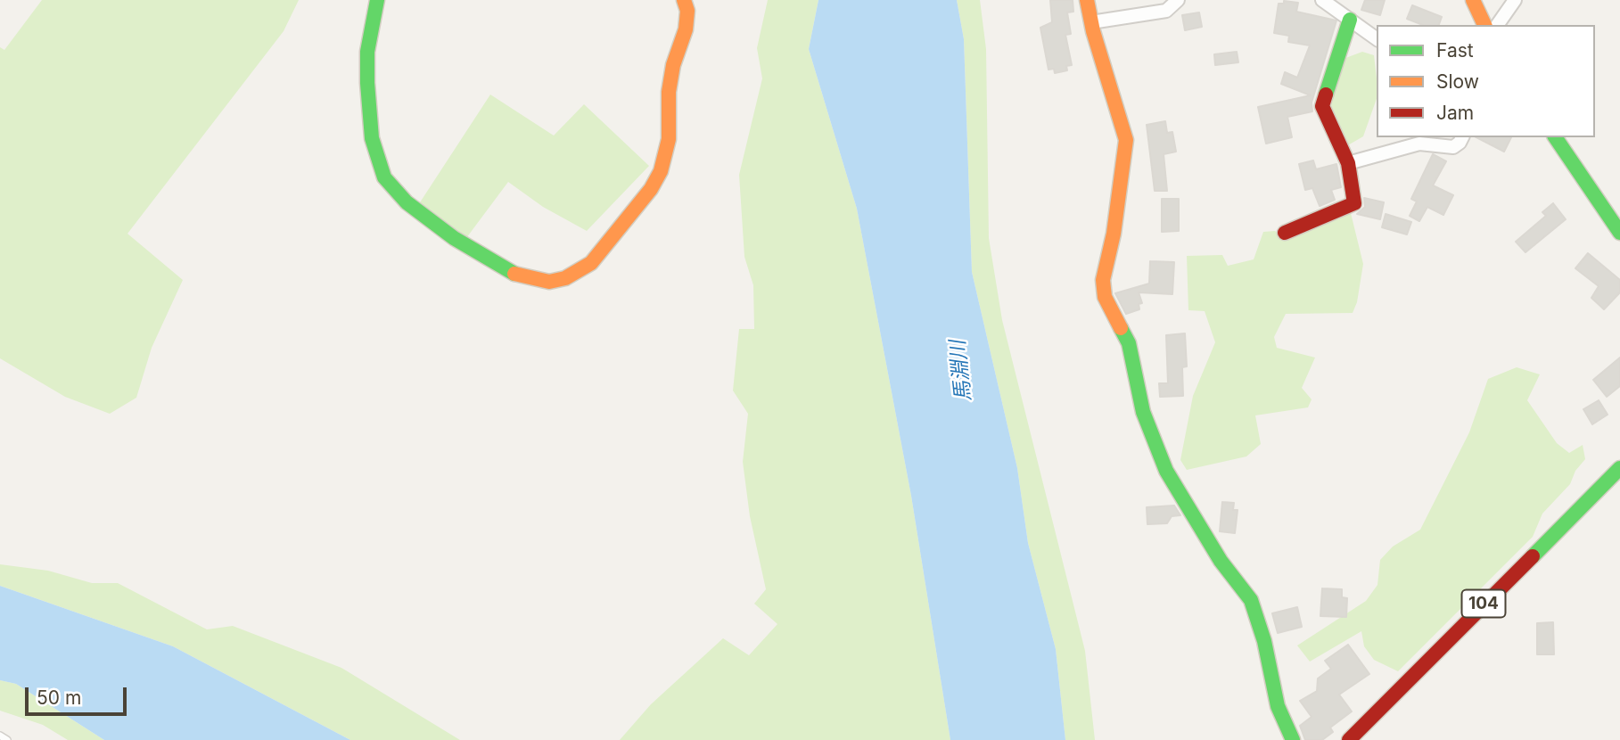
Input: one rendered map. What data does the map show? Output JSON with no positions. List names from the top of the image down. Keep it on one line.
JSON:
{"streets":{"main road":["104"]},"water":["馬淵川"],"legend":["Fast","Slow","Jam"],"scale_bar":"50 m"}
